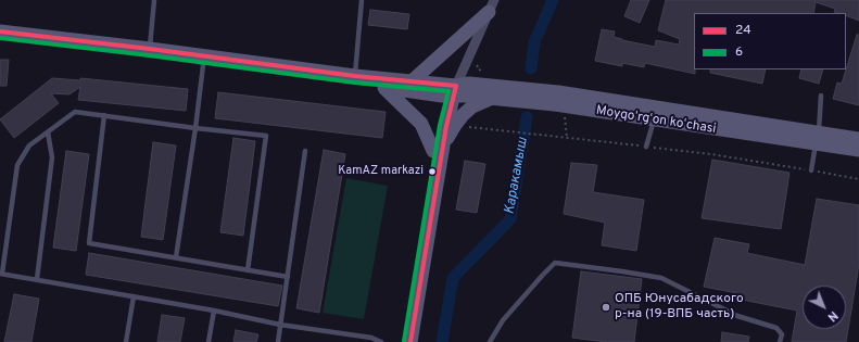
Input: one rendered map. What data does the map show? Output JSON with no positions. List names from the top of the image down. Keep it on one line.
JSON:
{"streets":{"main road":["Moyqoʻrgʻon koʻchasi"]},"water":["Каракамыш"],"places":["KamAZ markazi","ОПБ Юнусабадского р-на (19-ВПБ часть)"],"lines":["transit line 24","transit line 6"],"legend":["24","6"],"north":"bottom right"}
